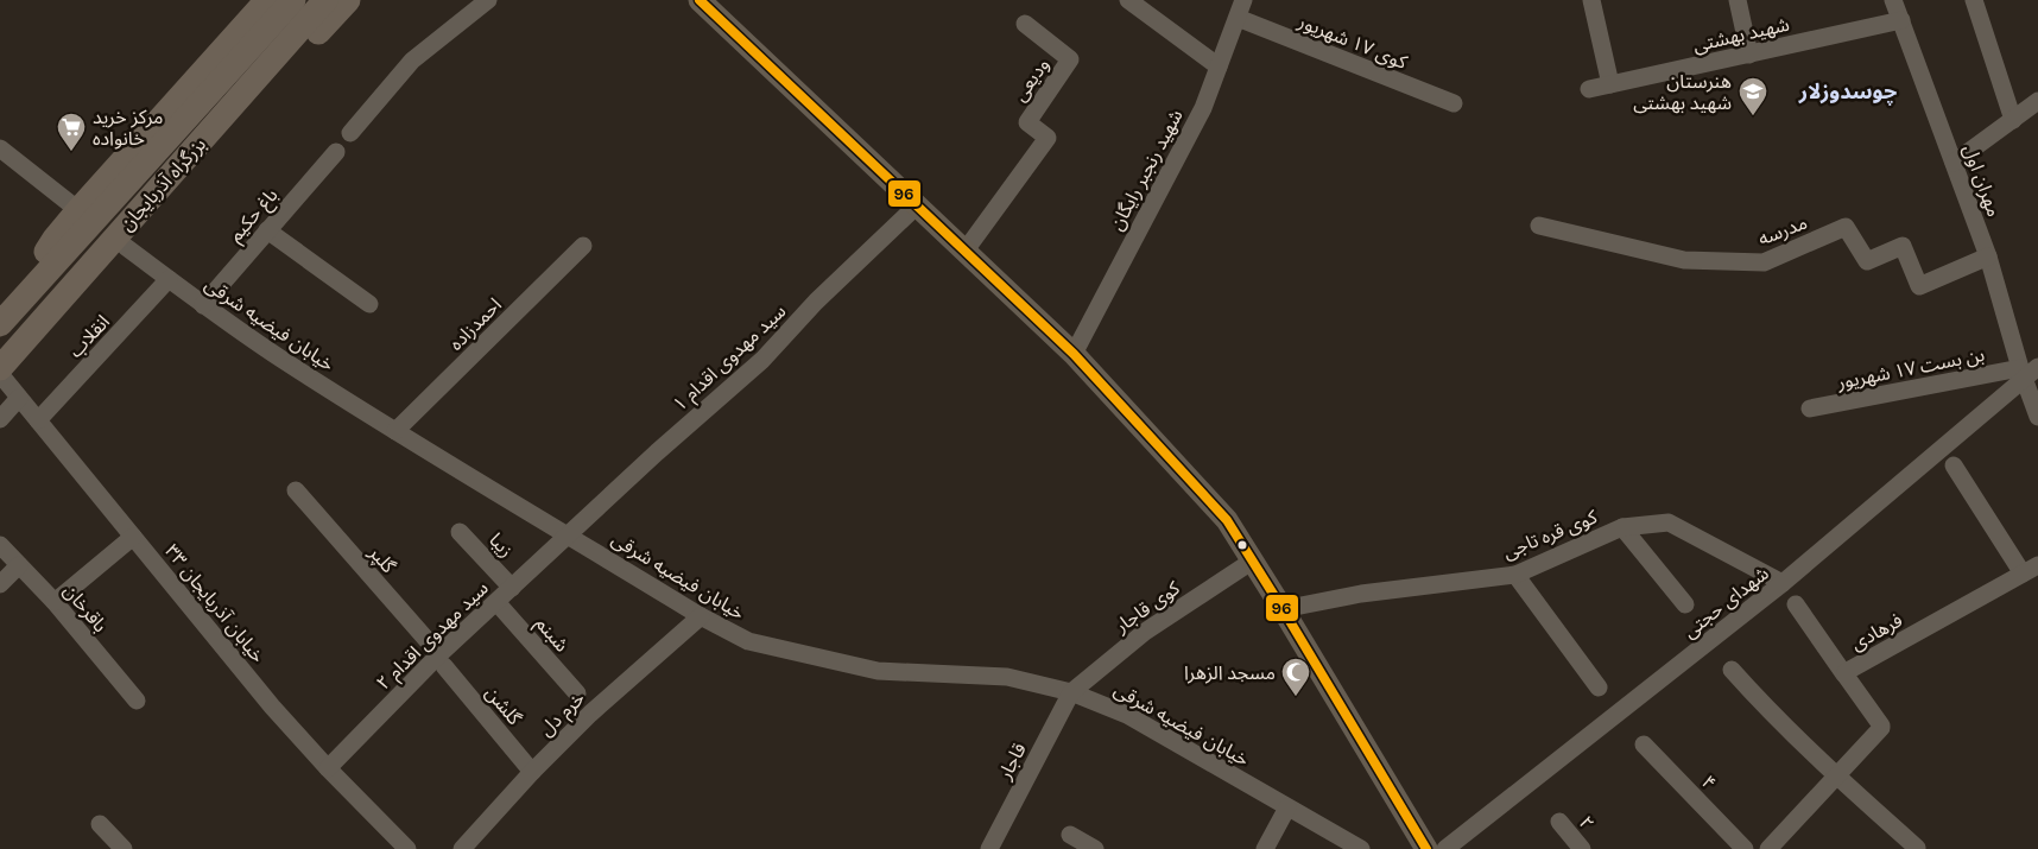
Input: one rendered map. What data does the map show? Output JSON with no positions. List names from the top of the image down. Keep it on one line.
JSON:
{"streets":{"highway":["بزرگراه آذربایجان"],"street":["شهید بهشتی","کوی ۱۷ شهریور","ودیعی","شهید رنجبر رایگان","مهران اول","باغ حکیم","مدرسه","خیابان فیضیه شرقی","احمدزاده","انقلاب","سید مهدوی اقدام ۱","بن بست ۱۷ شهریور","کوی قره تاجی","زیبا","گلپر","شهدای حجتی","خیابان آذربایجان ۳۳","کوی قاجار","باقرخان","فرهادی","شبنم","سید مهدوی اقدام ۲","گلشن","خرم دل","قاجار","۴","۲"]},"crossings":[["شهید بهشتی","مهران اول"],["کوی ۱۷ شهریور","شهید رنجبر رایگان"],["مهران اول","مدرسه"],["مهران اول","بن بست ۱۷ شهریور"],["مهران اول","شهدای حجتی"],["باغ حکیم","خیابان فیضیه شرقی"],["خیابان فیضیه شرقی","احمدزاده"],["خیابان فیضیه شرقی","انقلاب"],["خیابان فیضیه شرقی","سید مهدوی اقدام ۱"],["خیابان فیضیه شرقی","کوی قاجار"],["خیابان فیضیه شرقی","سید مهدوی اقدام ۲"],["خیابان فیضیه شرقی","خرم دل"],["خیابان فیضیه شرقی","قاجار"],["انقلاب","خیابان آذربایجان ۳۳"],["سید مهدوی اقدام ۱","سید مهدوی اقدام ۲"],["بن بست ۱۷ شهریور","شهدای حجتی"],["کوی قره تاجی","شهدای حجتی"],["زیبا","سید مهدوی اقدام ۲"],["گلپر","سید مهدوی اقدام ۲"],["گلپر","گلشن"],["خیابان آذربایجان ۳۳","سید مهدوی اقدام ۲"],["کوی قاجار","قاجار"],["شبنم","سید مهدوی اقدام ۲"],["سید مهدوی اقدام ۲","گلشن"],["گلشن","خرم دل"]],"districts":["چوسدوزلار"],"places":{"school or university":["هنرستان شهید بهشتی"],"supermarket":["مرکز خرید خانواده"],"mosque":["مسجد الزهرا"]},"lines":["transit line 96"]}
